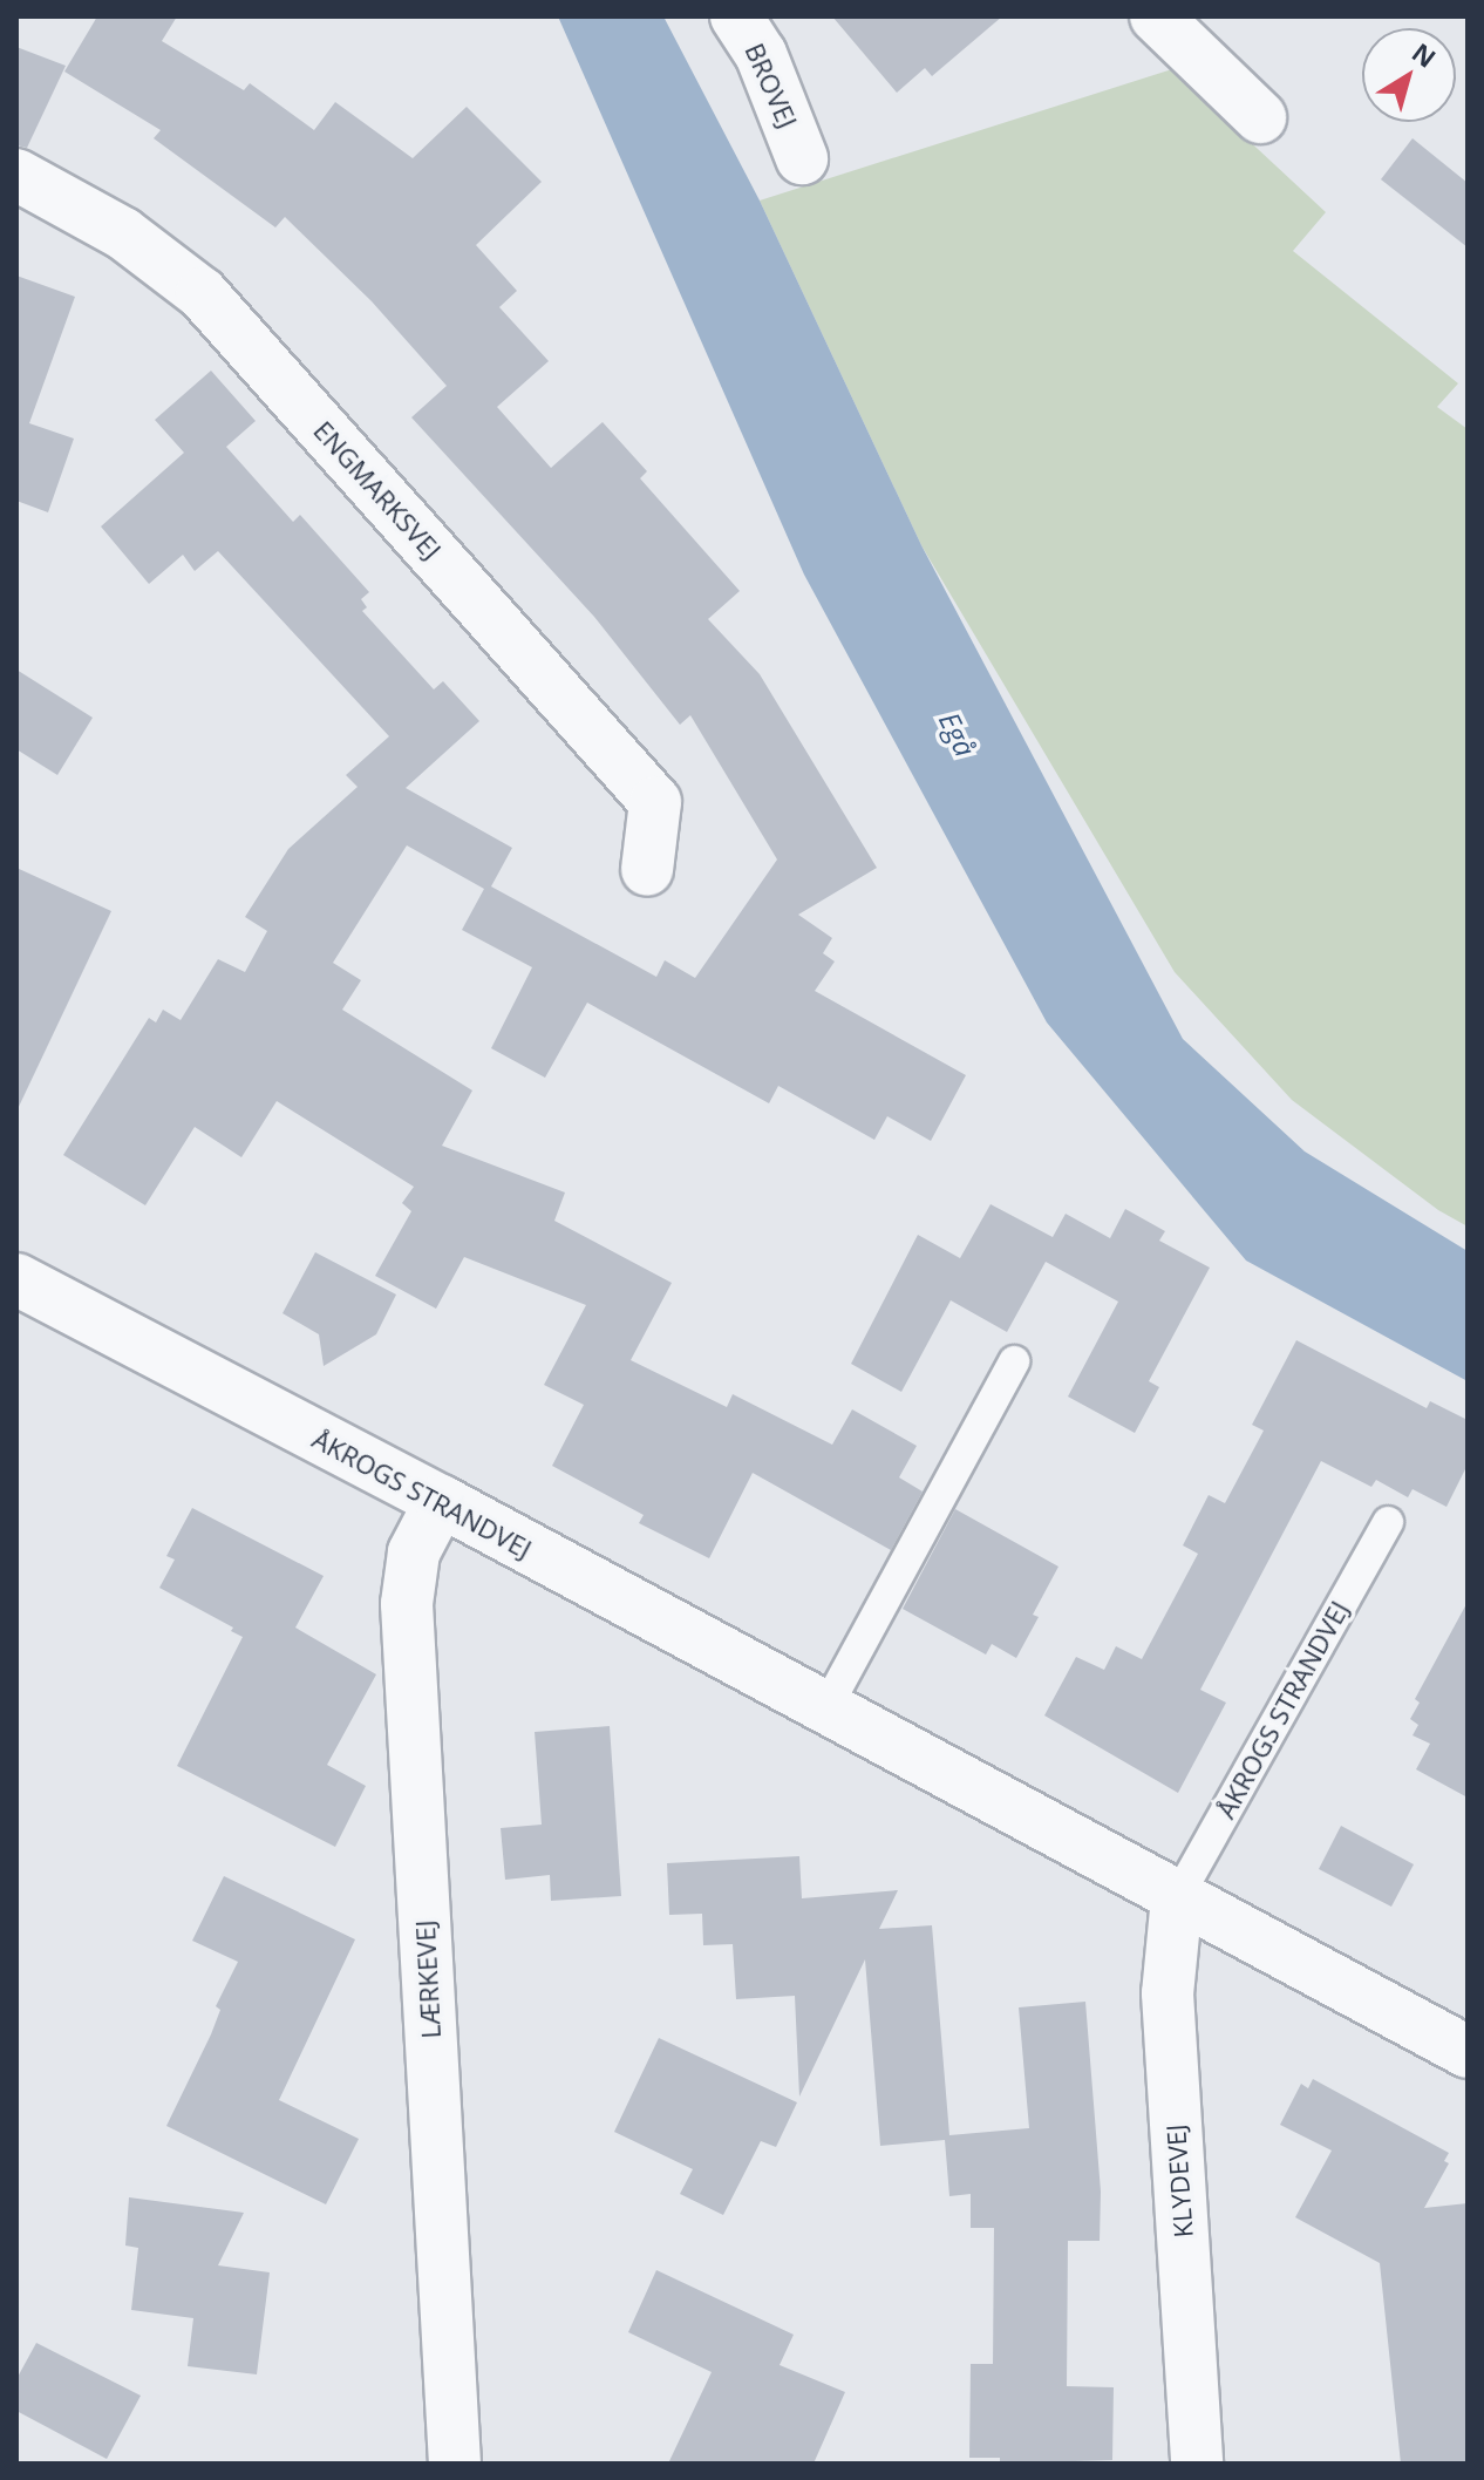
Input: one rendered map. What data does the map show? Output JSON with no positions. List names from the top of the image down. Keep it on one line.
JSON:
{"streets":{"street":["BROVEJ","ENGMARKSVEJ","ÅKROGS STRANDVEJ","LÆRKEVEJ","KLYDEVEJ"]},"crossings":[["ÅKROGS STRANDVEJ","LÆRKEVEJ"],["ÅKROGS STRANDVEJ","KLYDEVEJ"]],"water":["Egå"],"north":"top right"}
